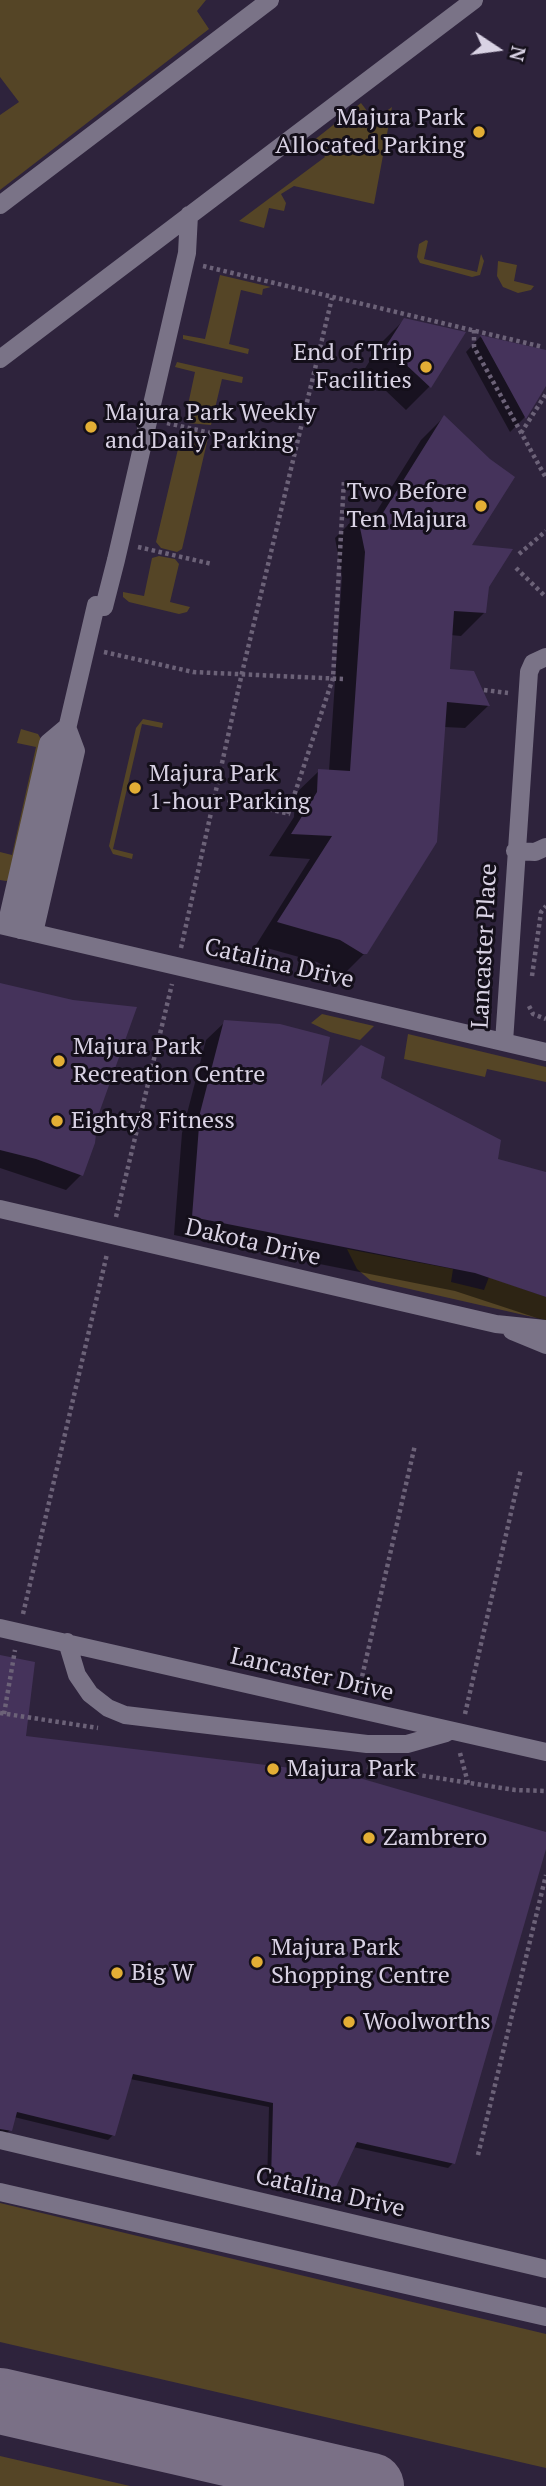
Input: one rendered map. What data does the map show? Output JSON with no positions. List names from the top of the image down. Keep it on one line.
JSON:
{"streets":{"street":["Lancaster Place","Catalina Drive","Dakota Drive","Lancaster Drive"]},"crossings":[["Lancaster Place","Catalina Drive"]],"places":["Majura Park Allocated Parking","End of Trip Facilities","Majura Park Weekly and Daily Parking","Two Before Ten Majura","Majura Park 1-hour Parking","Majura Park Recreation Centre","Eighty8 Fitness","Majura Park","Zambrero","Majura Park Shopping Centre","Big W","Woolworths"],"north":"right"}
